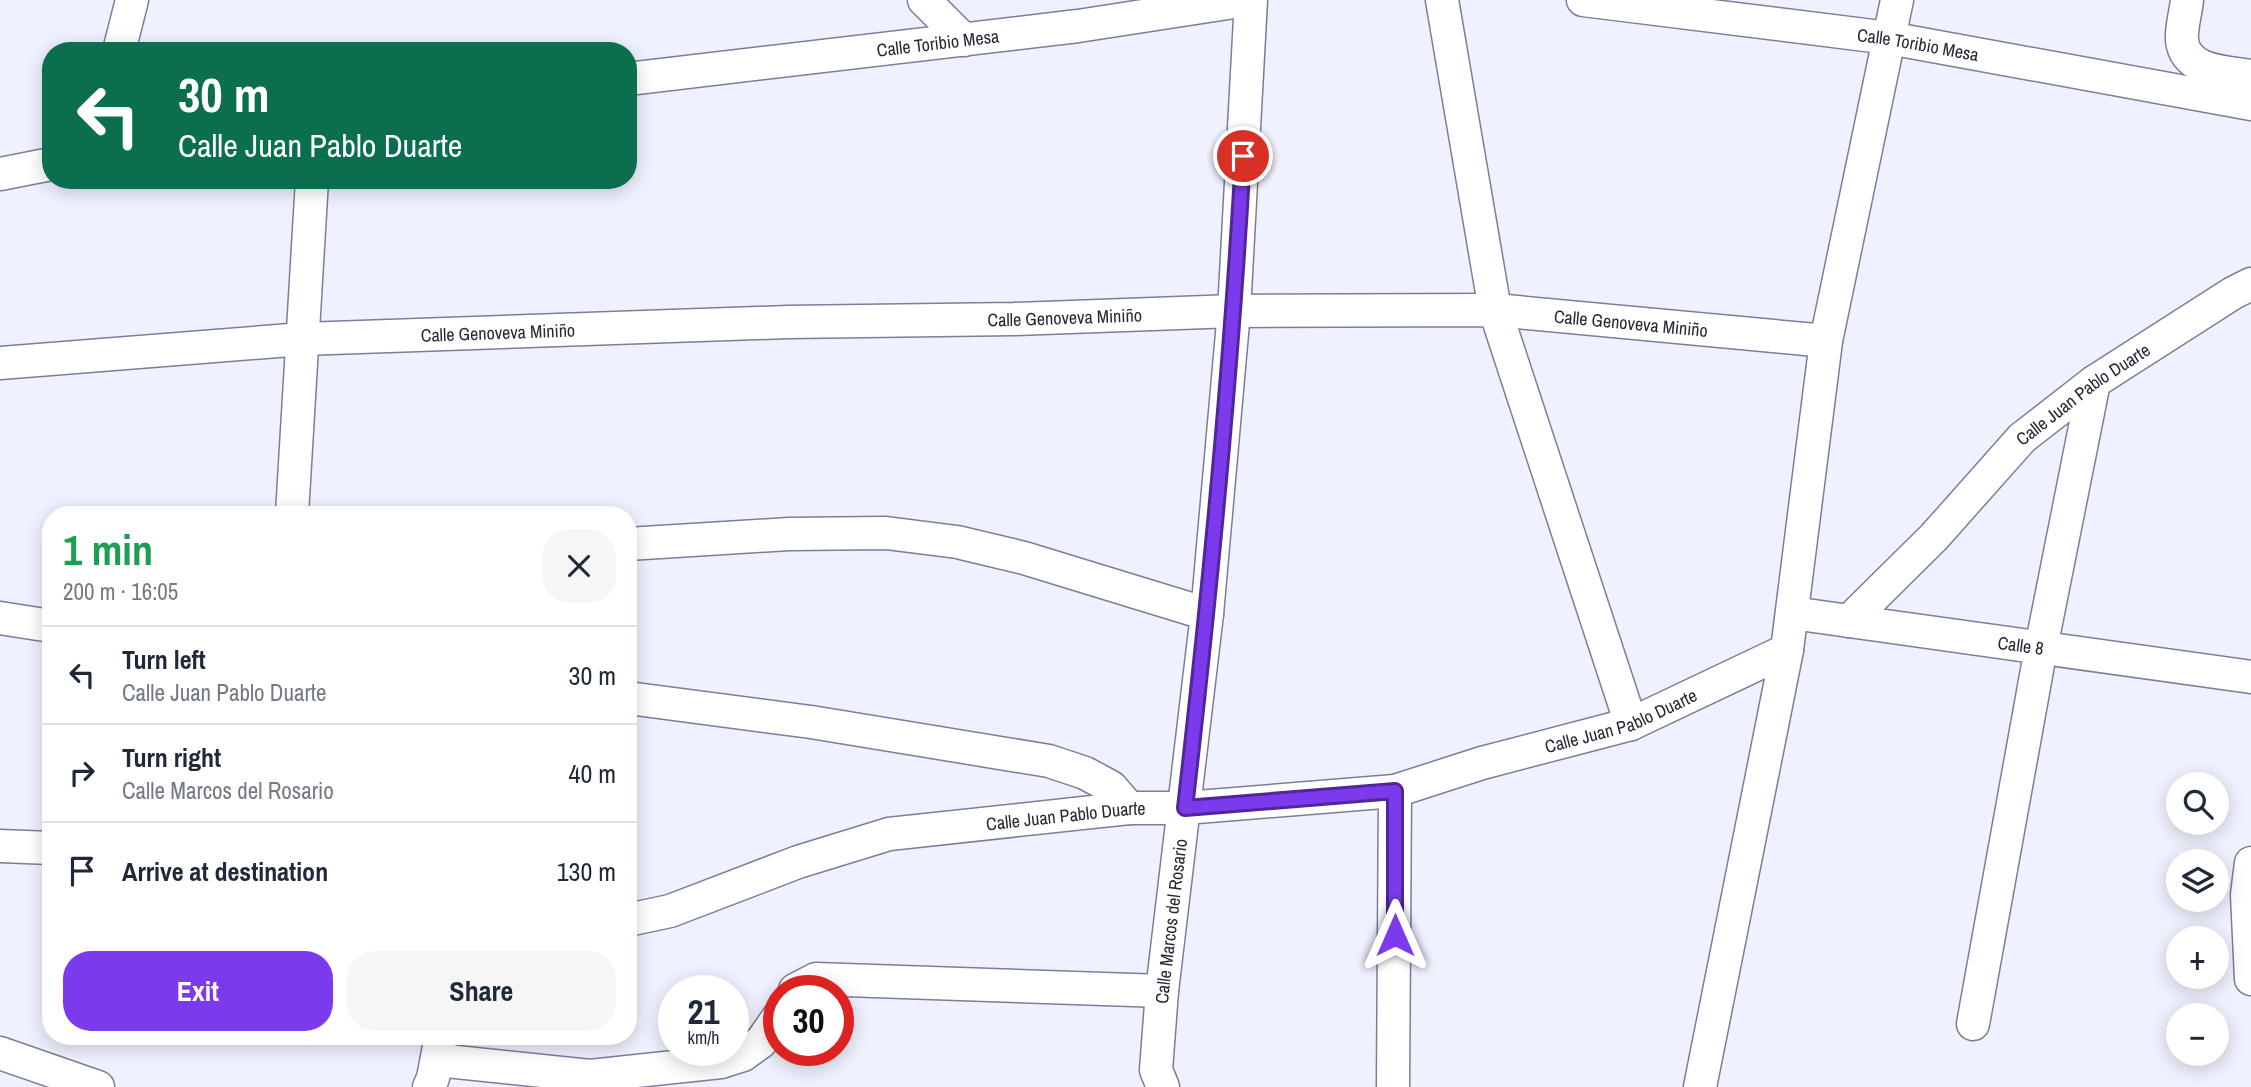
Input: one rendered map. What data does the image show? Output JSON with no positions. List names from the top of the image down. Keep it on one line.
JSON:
{"streets":{"street":["Calle Toribio Mesa","Calle Genoveva Miniño","Calle Juan Pablo Duarte","Calle 8","Calle Marcos del Rosario"]},"crossings":[["Calle Toribio Mesa","Calle Marcos del Rosario"],["Calle Genoveva Miniño","Calle Marcos del Rosario"],["Calle Juan Pablo Duarte","Calle 8"],["Calle Juan Pablo Duarte","Calle Marcos del Rosario"]],"page":{"turn":["30 m","Calle Juan Pablo Duarte"],"heading":["1 min","200 m · 16:05"],"list":[{"name":"Turn left","note":"Calle Juan Pablo Duarte","value":"30 m"},{"name":"Turn right","note":"Calle Marcos del Rosario","value":"40 m"},{"name":"Arrive at destination","value":"130 m"}],"map_buttons":["+","−"],"buttons":["Exit","Share"],"speed":"21 km/h","limit":"30"}}
